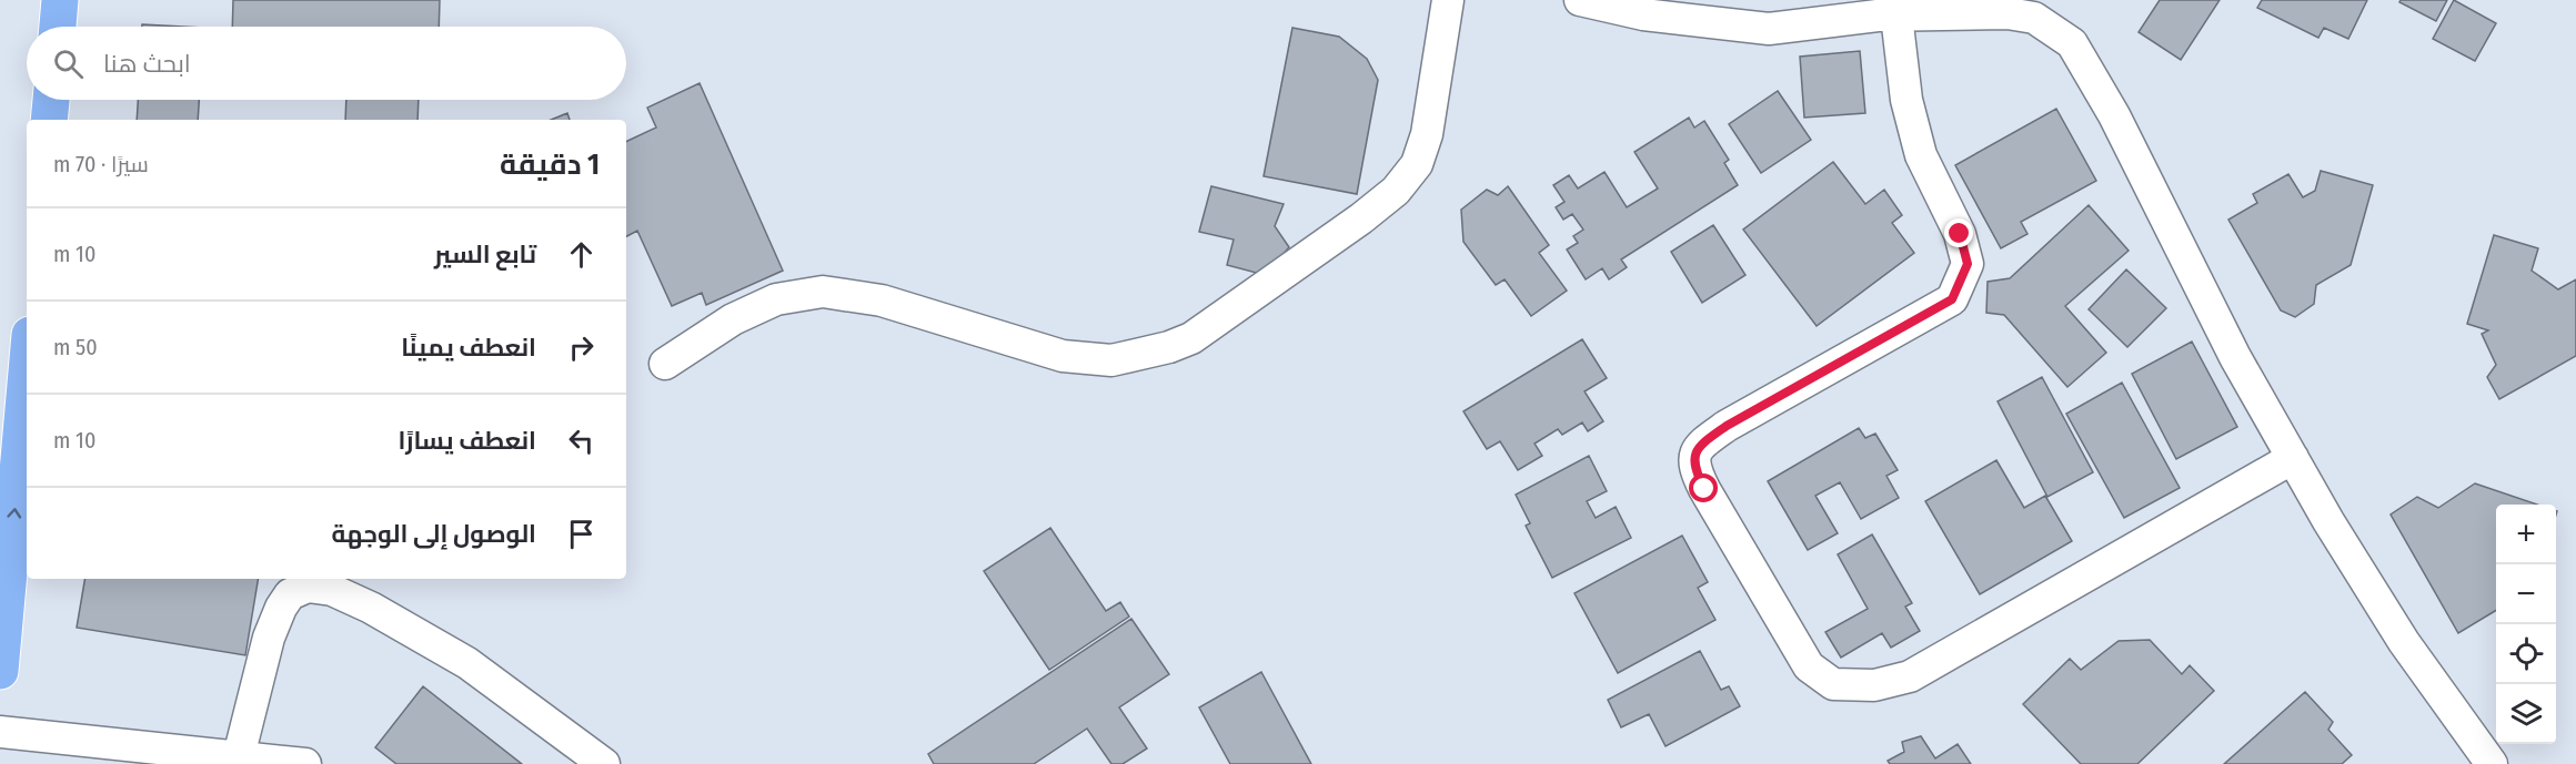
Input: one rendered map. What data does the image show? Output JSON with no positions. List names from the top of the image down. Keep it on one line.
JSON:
{"page":{"search":"ابحث هنا","heading":["1 دقيقة","سيرًا · 70 m"],"list":[["تابع السير","10 m"],["انعطف يمينًا","50 m"],["انعطف يسارًا","10 m"],"الوصول إلى الوجهة"],"map_buttons":["+","−"]}}
